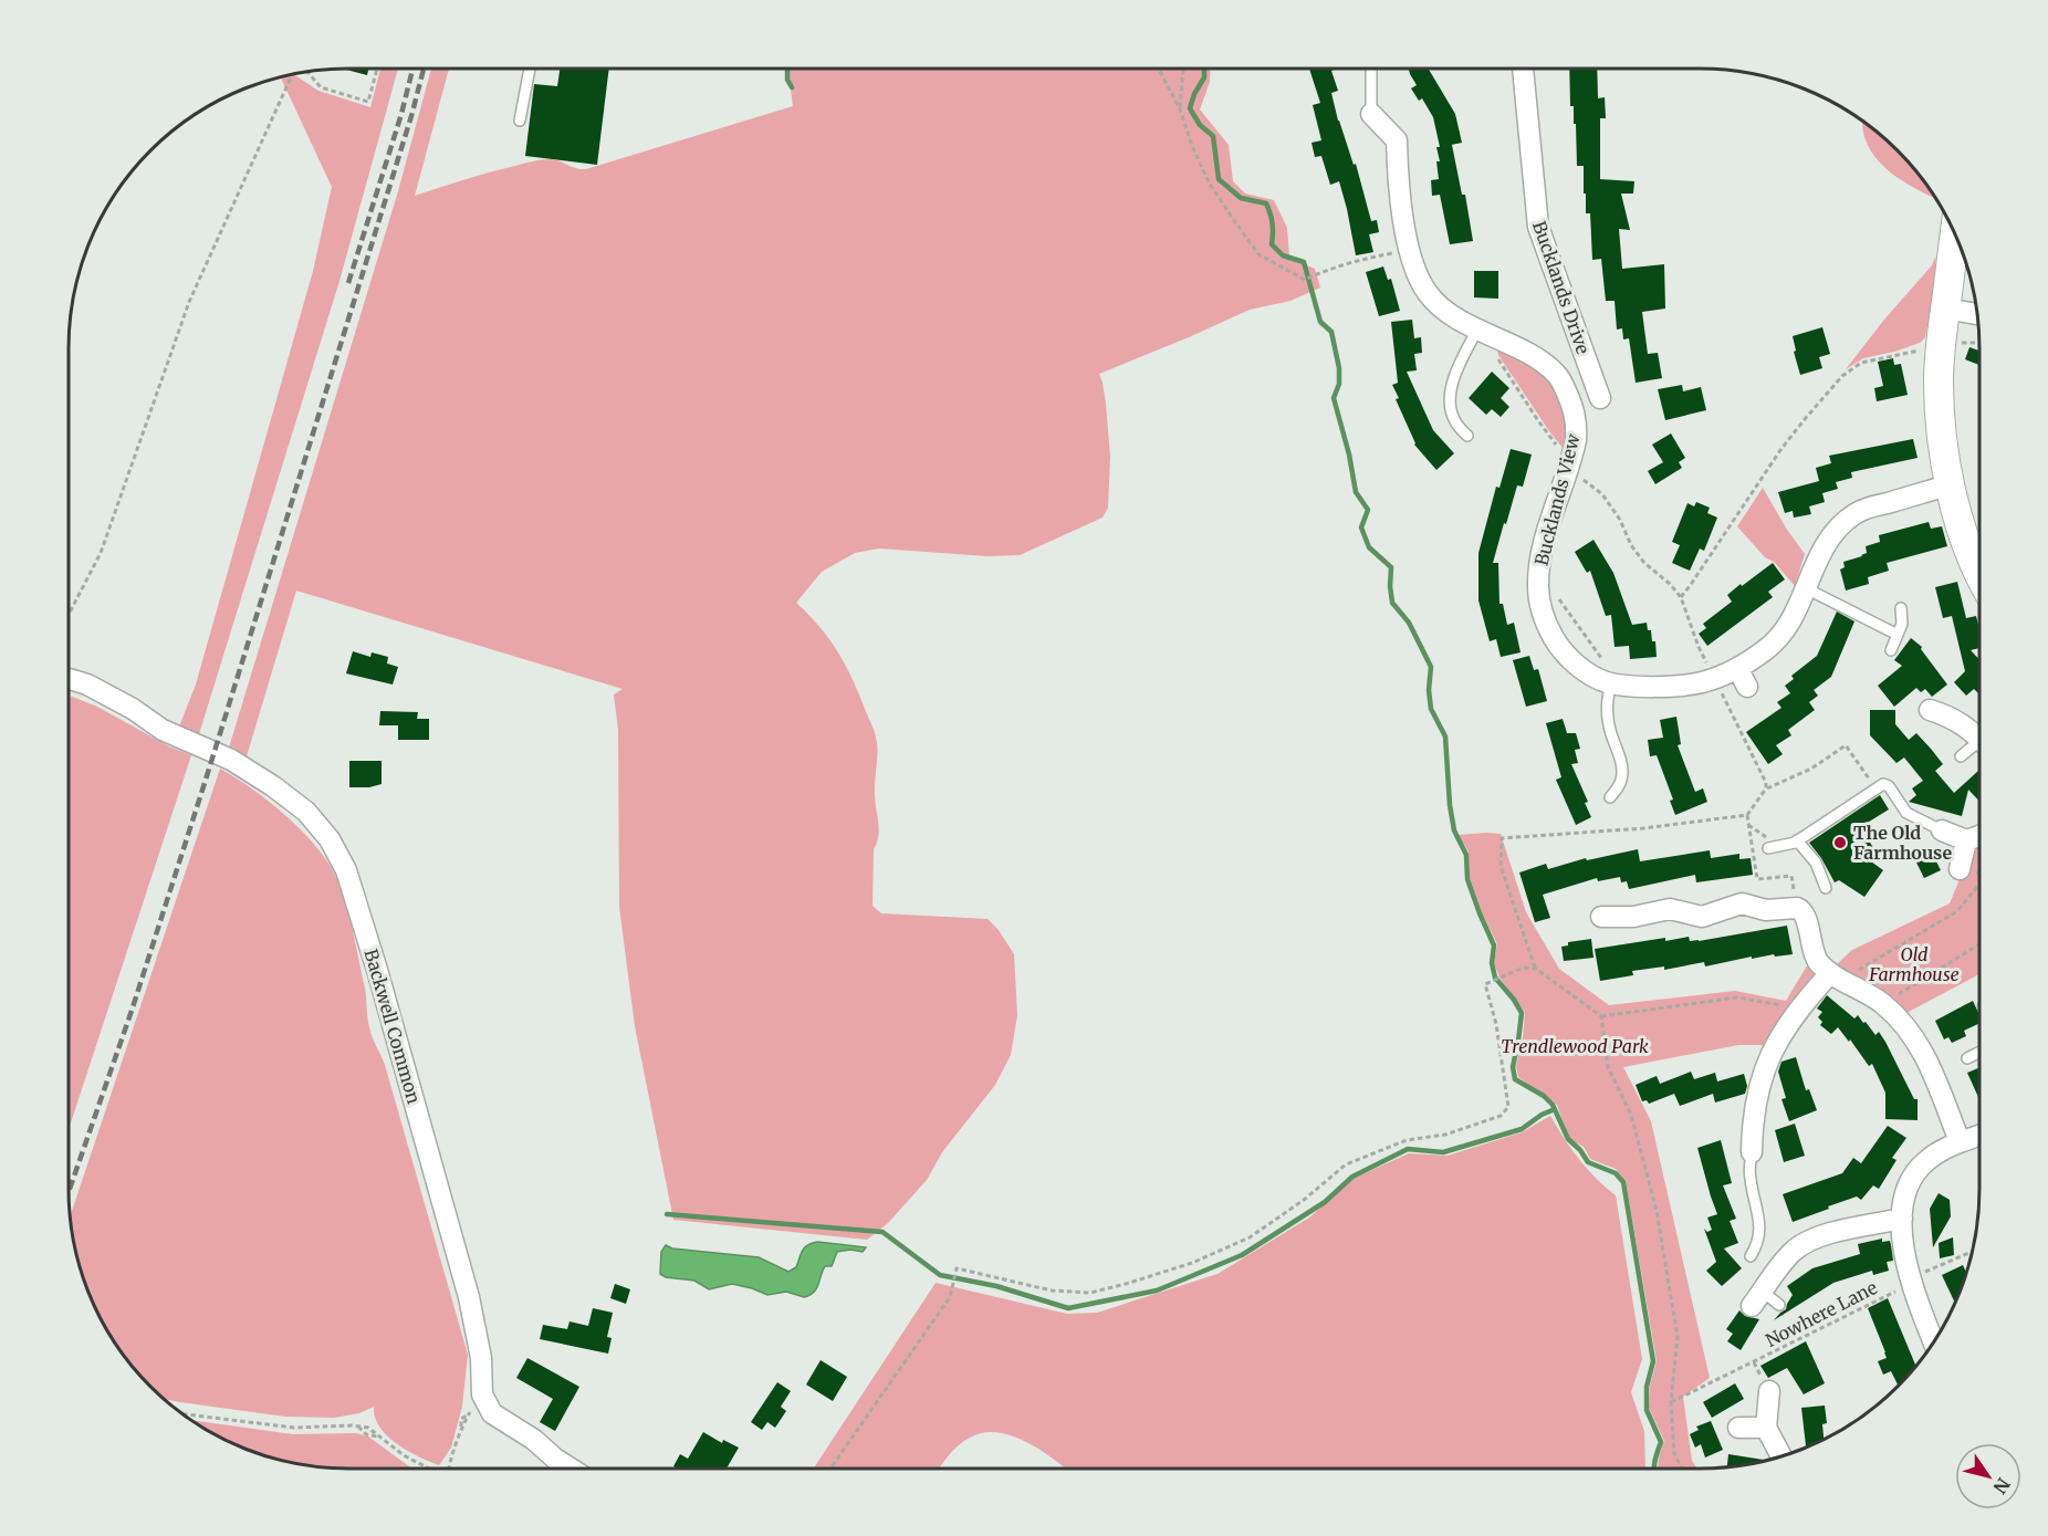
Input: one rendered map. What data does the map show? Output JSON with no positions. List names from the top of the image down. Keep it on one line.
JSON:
{"streets":{"street":["Bucklands Drive","Bucklands View","Backwell Common"],"path":["Nowhere Lane"]},"parks":["Old Farmhouse","Trendlewood Park"],"places":["The Old Farmhouse"],"north":"bottom right"}
